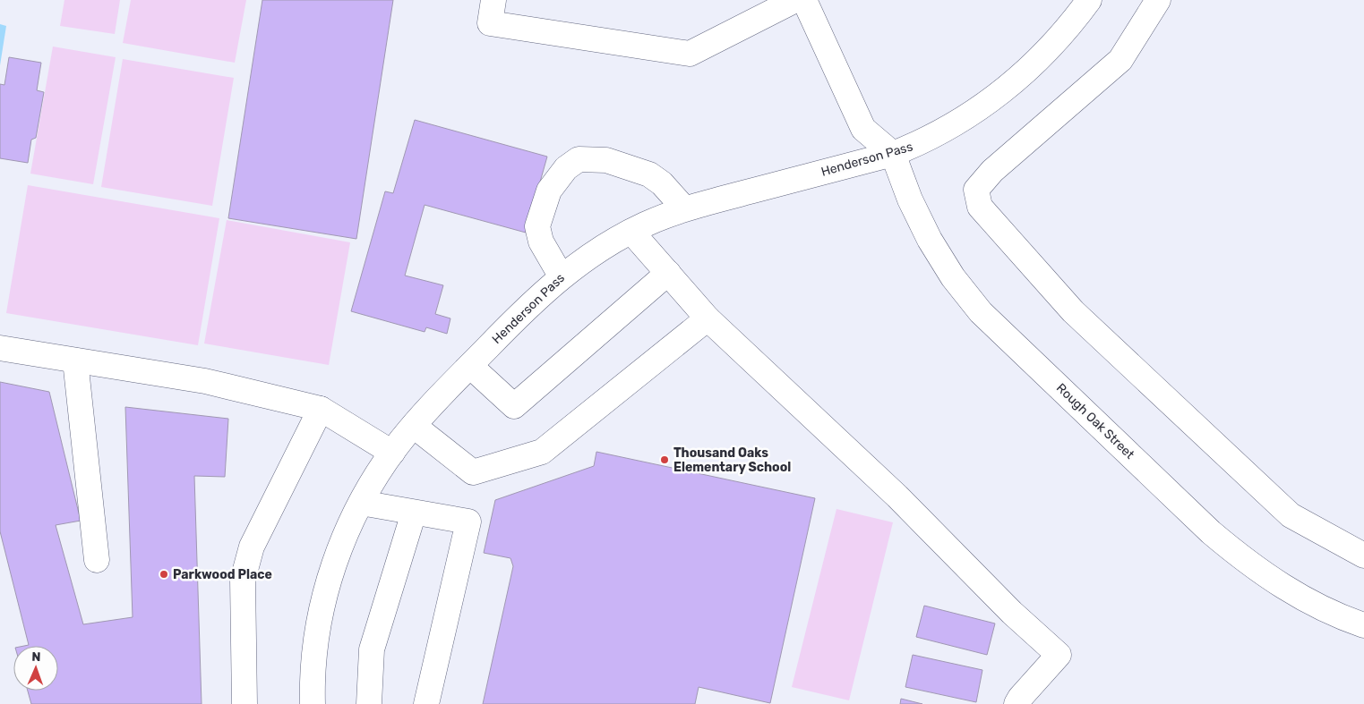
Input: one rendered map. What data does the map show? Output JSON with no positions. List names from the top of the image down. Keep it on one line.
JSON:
{"streets":{"street":["Henderson Pass","Rough Oak Street"]},"crossings":[["Henderson Pass","Rough Oak Street"]],"places":["Thousand Oaks Elementary School","Parkwood Place"],"north":"top"}
